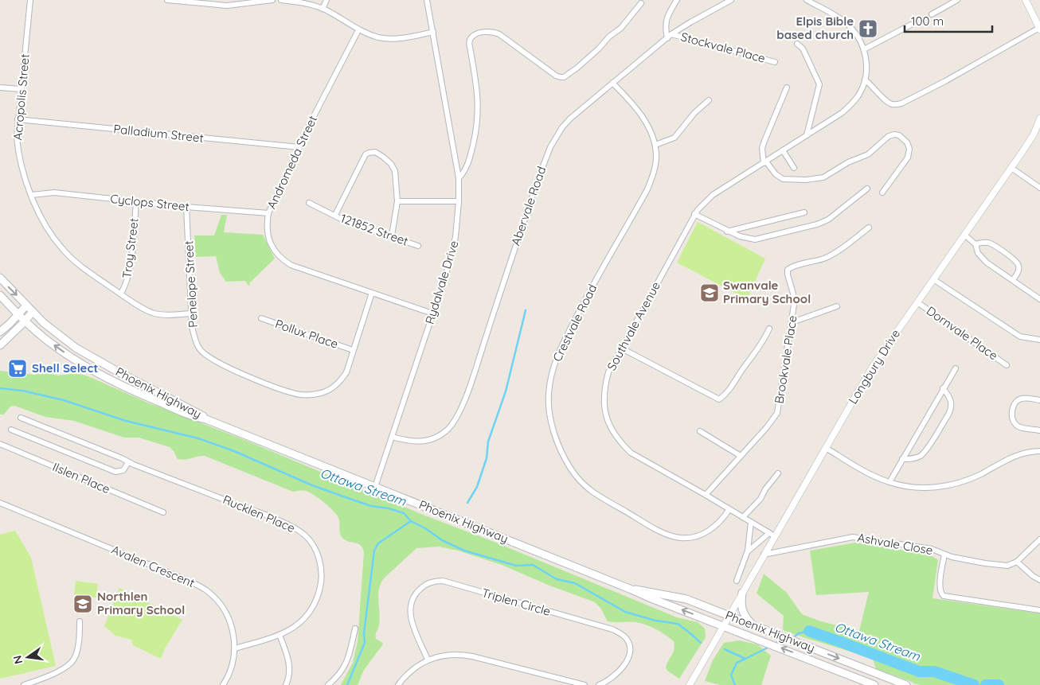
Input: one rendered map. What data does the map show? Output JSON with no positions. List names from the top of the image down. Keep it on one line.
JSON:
{"streets":{"main road":["Phoenix Highway"],"street":["Stockvale Place","Acropolis Street","Palladium Street","Andromeda Street","Cyclops Street","Abervale Road","121852 Street","Troy Street","Rydalvale Drive","Penelope Street","Crestvale Road","Southvale Avenue","Dornvale Place","Pollux Place","Brookvale Place","Longbury Drive","Ilslen Place","Rucklen Place","Ashvale Close","Avalen Crescent","Triplen Circle"]},"crossings":[["Stockvale Place","Abervale Road"],["Acropolis Street","Palladium Street"],["Acropolis Street","Cyclops Street"],["Acropolis Street","Troy Street"],["Acropolis Street","Penelope Street"],["Palladium Street","Andromeda Street"],["Andromeda Street","Cyclops Street"],["Andromeda Street","Rydalvale Drive"],["Andromeda Street","Penelope Street"],["Cyclops Street","Troy Street"],["Cyclops Street","Penelope Street"],["Abervale Road","Rydalvale Drive"],["Abervale Road","Crestvale Road"],["Rydalvale Drive","Phoenix Highway"],["Penelope Street","Pollux Place"],["Crestvale Road","Southvale Avenue"],["Southvale Avenue","Brookvale Place"],["Southvale Avenue","Longbury Drive"],["Dornvale Place","Longbury Drive"],["Longbury Drive","Phoenix Highway"],["Longbury Drive","Ashvale Close"],["Rucklen Place","Avalen Crescent"]],"water":["Ottawa Stream"],"places":{"church":["Elpis Bible based church"],"school or university":["Swanvale Primary School","Northlen Primary School"],"supermarket":["Shell Select"]},"scale_bar":"100 m","north":"left"}
